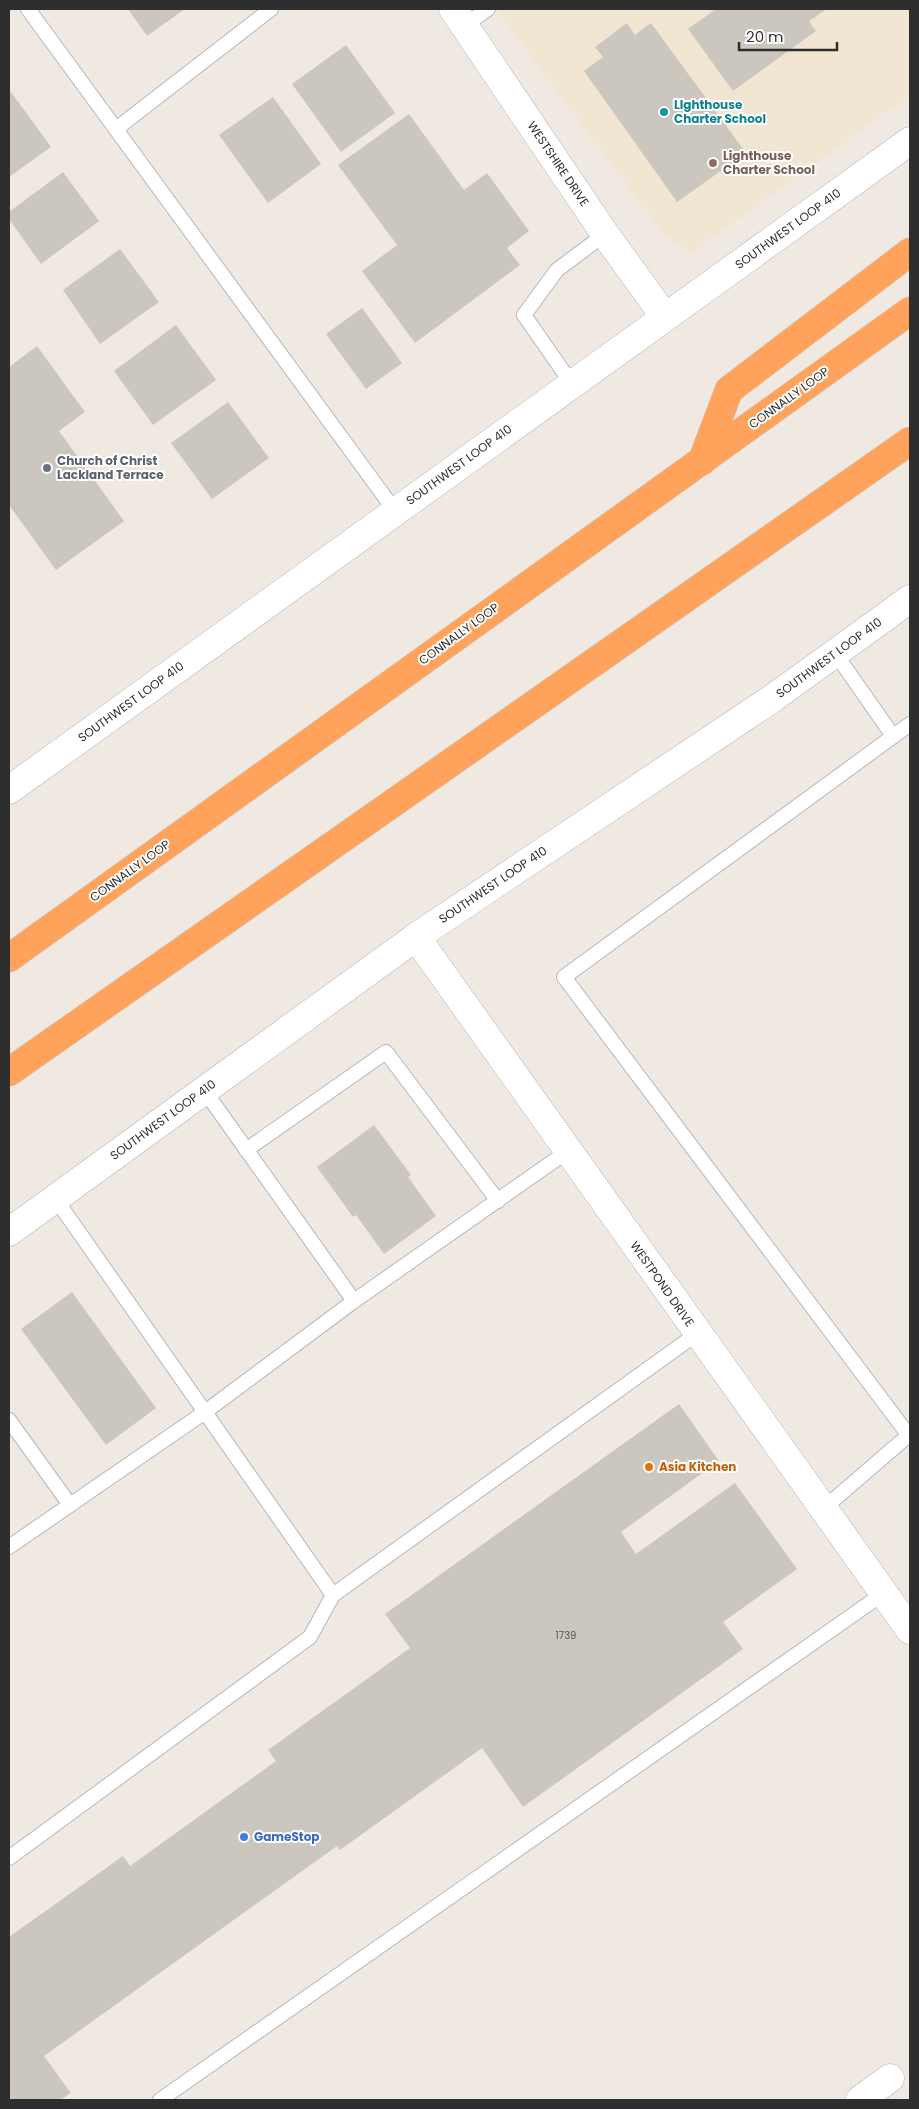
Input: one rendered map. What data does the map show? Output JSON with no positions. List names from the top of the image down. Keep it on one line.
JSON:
{"streets":{"highway":["CONNALLY LOOP"],"main road":["WESTSHIRE DRIVE","SOUTHWEST LOOP 410","WESTPOND DRIVE"]},"crossings":[["WESTSHIRE DRIVE","SOUTHWEST LOOP 410"],["SOUTHWEST LOOP 410","WESTPOND DRIVE"]],"places":["LIghthouse Charter School","Lighthouse Charter School","Church of Christ Lackland Terrace","Asia Kitchen","GameStop"],"house_numbers":["1739"],"scale_bar":"20 m"}
